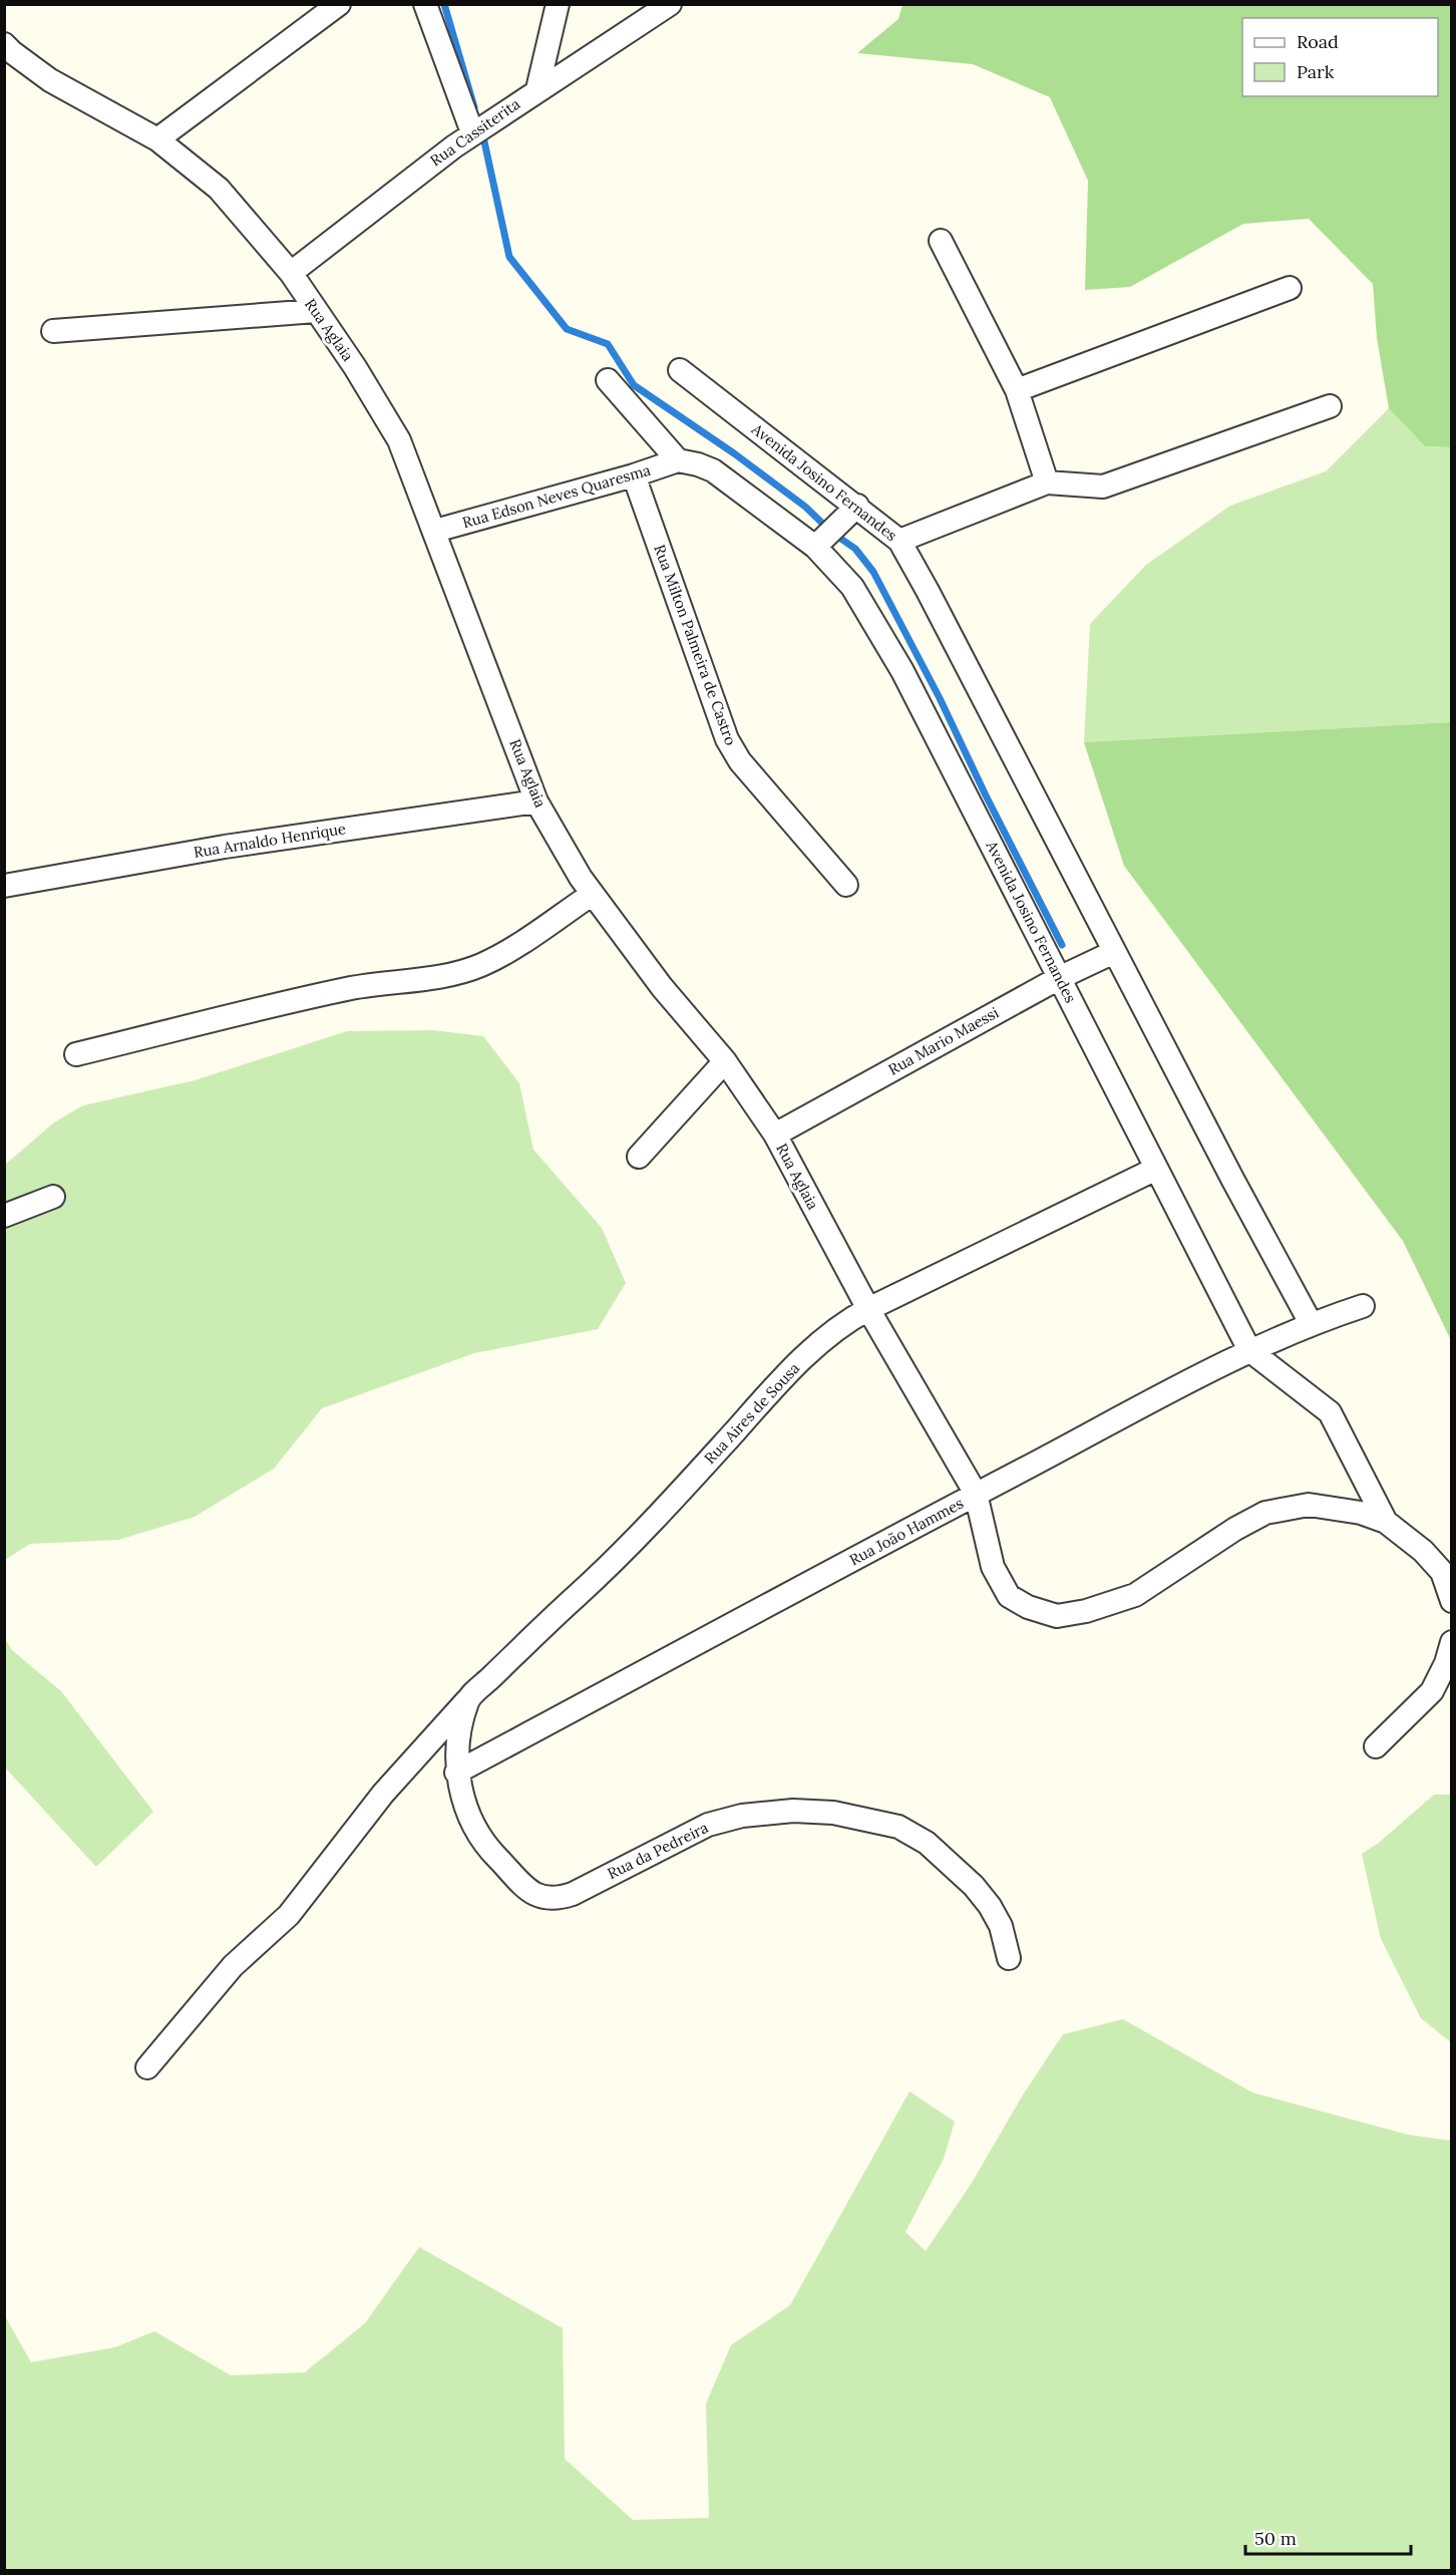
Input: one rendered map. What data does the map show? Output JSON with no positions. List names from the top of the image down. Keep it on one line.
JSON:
{"streets":{"street":["Rua Cassiterita","Rua Aglaia","Avenida Josino Fernandes","Rua Edson Neves Quaresma","Rua Milton Palmeira de Castro","Rua Arnaldo Henrique","Rua Mario Maessi","Rua Aires de Sousa","Rua João Hammes","Rua da Pedreira"]},"crossings":[["Rua Cassiterita","Rua Aglaia"],["Rua Aglaia","Avenida Josino Fernandes"],["Rua Aglaia","Rua Edson Neves Quaresma"],["Rua Aglaia","Rua Arnaldo Henrique"],["Rua Aglaia","Rua Mario Maessi"],["Rua Aglaia","Rua Aires de Sousa"],["Rua Aglaia","Rua João Hammes"],["Avenida Josino Fernandes","Rua Edson Neves Quaresma"],["Avenida Josino Fernandes","Rua Mario Maessi"],["Avenida Josino Fernandes","Rua Aires de Sousa"],["Avenida Josino Fernandes","Rua João Hammes"],["Rua Edson Neves Quaresma","Rua Milton Palmeira de Castro"],["Rua João Hammes","Rua da Pedreira"]],"legend":["Road","Park"],"scale_bar":"50 m"}
